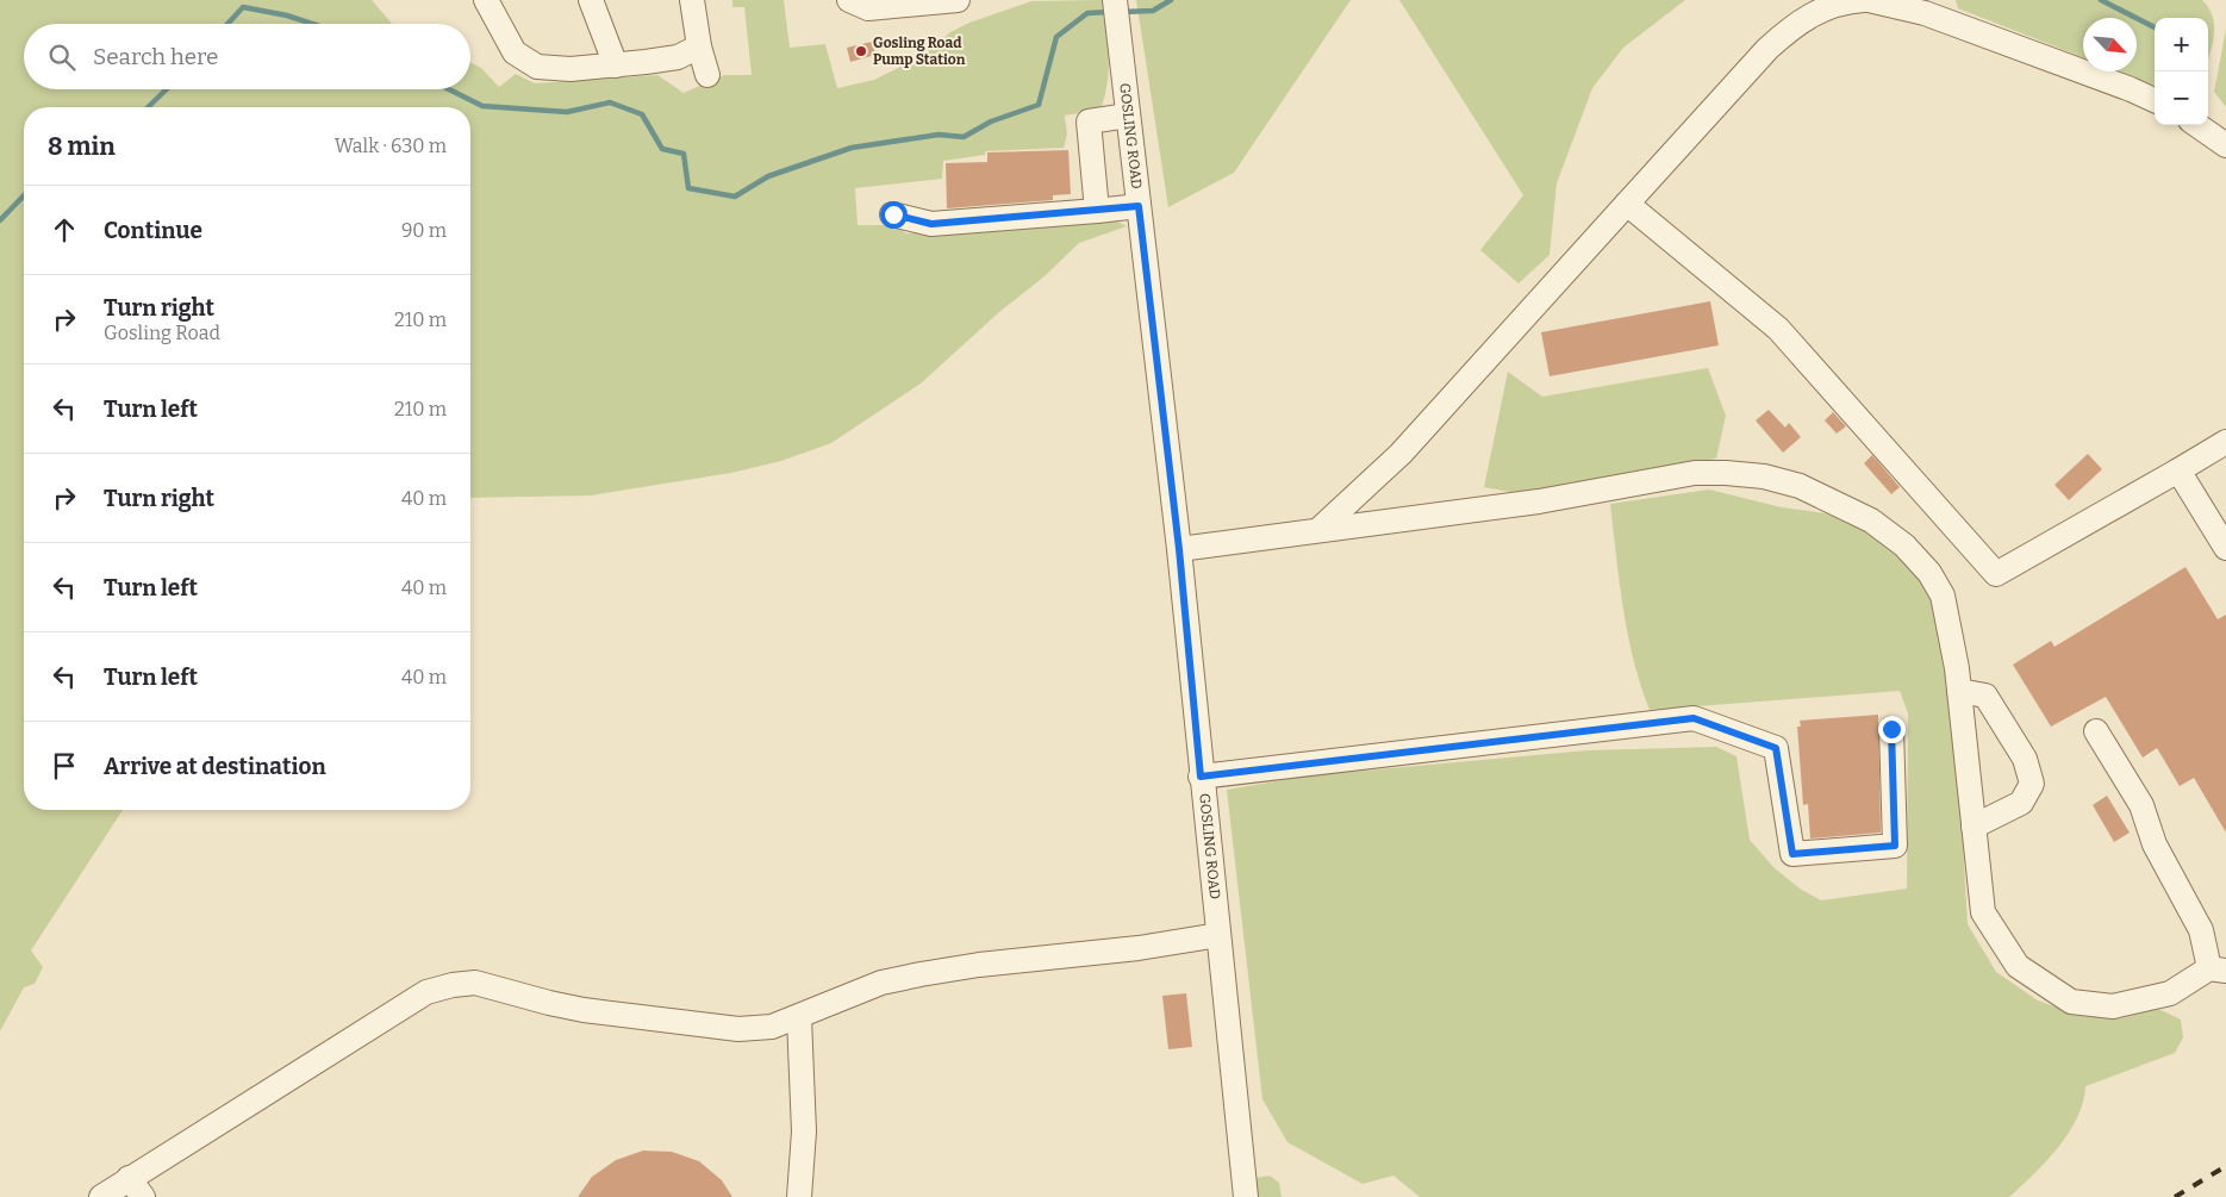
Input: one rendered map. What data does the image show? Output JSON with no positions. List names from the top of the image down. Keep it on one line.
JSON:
{"streets":{"street":["GOSLING ROAD"]},"places":["Gosling Road Pump Station"],"north":"bottom right","page":{"map_buttons":["+","−"],"search":"Search here","heading":["8 min","Walk · 630 m"],"list":[["Continue","90 m"],["Turn right","Gosling Road","210 m"],["Turn left","210 m"],["Turn right","40 m"],["Turn left","40 m"],["Turn left","40 m"],"Arrive at destination"]}}
